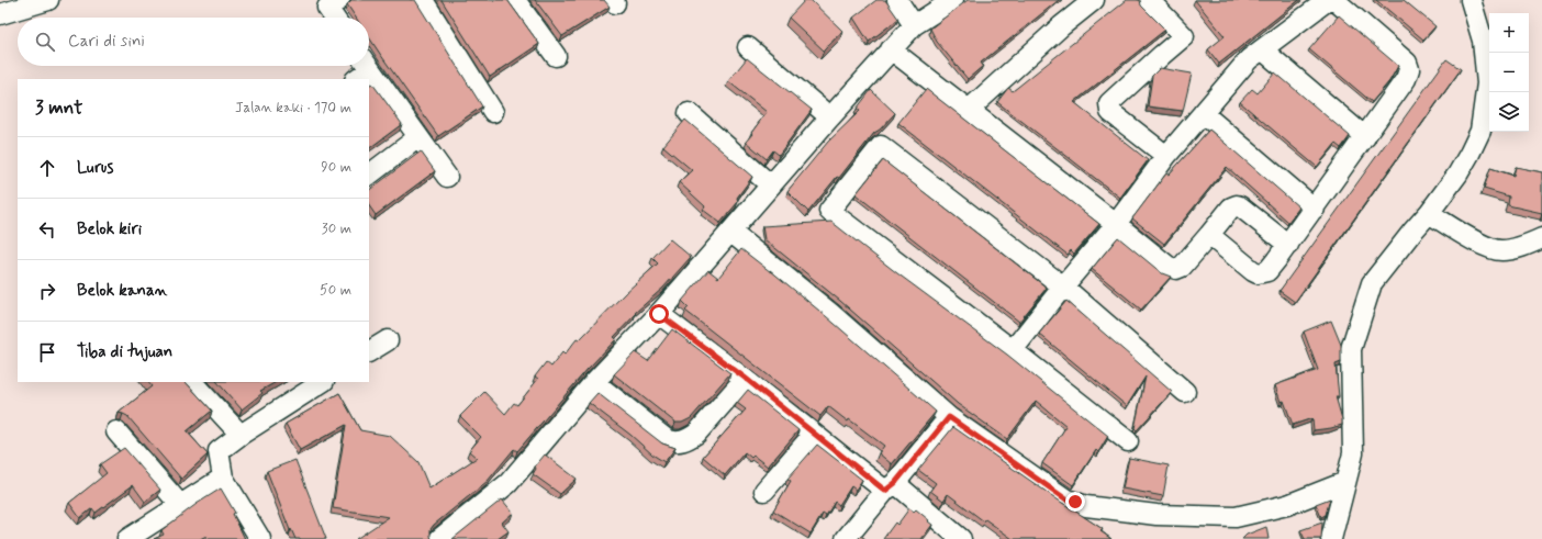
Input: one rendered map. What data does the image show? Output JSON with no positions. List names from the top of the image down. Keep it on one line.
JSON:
{"page":{"map_buttons":["+","−"],"search":"Cari di sini","heading":["3 mnt","Jalan kaki · 170 m"],"list":[["Lurus","90 m"],["Belok kiri","30 m"],["Belok kanan","50 m"],"Tiba di tujuan"]}}
